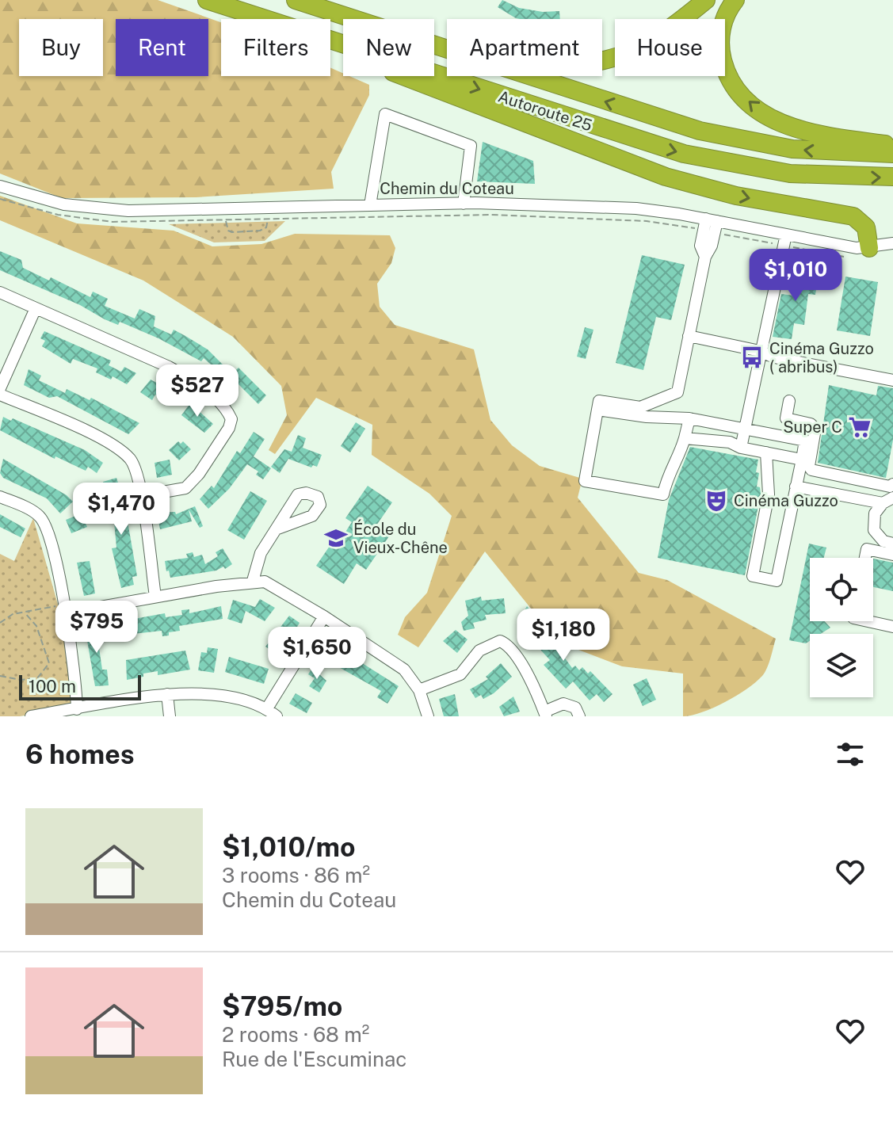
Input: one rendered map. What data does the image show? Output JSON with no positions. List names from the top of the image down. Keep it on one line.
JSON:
{"streets":{"highway":["Autoroute 25"],"street":["Chemin du Coteau"]},"places":{"bus stop":["Cinéma Guzzo ( abribus)"],"supermarket":["Super C"],"theatre":["Cinéma Guzzo"],"school or university":["École du Vieux-Chêne"]},"scale_bar":"100 m","page":{"chip":["Buy","Rent","Filters","New","Apartment","House"],"price":["$1,010","$527","$1,470","$795","$1,180","$1,650"],"scale":"100 m","heading":"6 homes","list":[{"name":"$1,010/mo","note":"3 rooms · 86 m² · Chemin du Coteau"},{"name":"$795/mo","note":"2 rooms · 68 m² · Rue de l'Escuminac"}]}}
